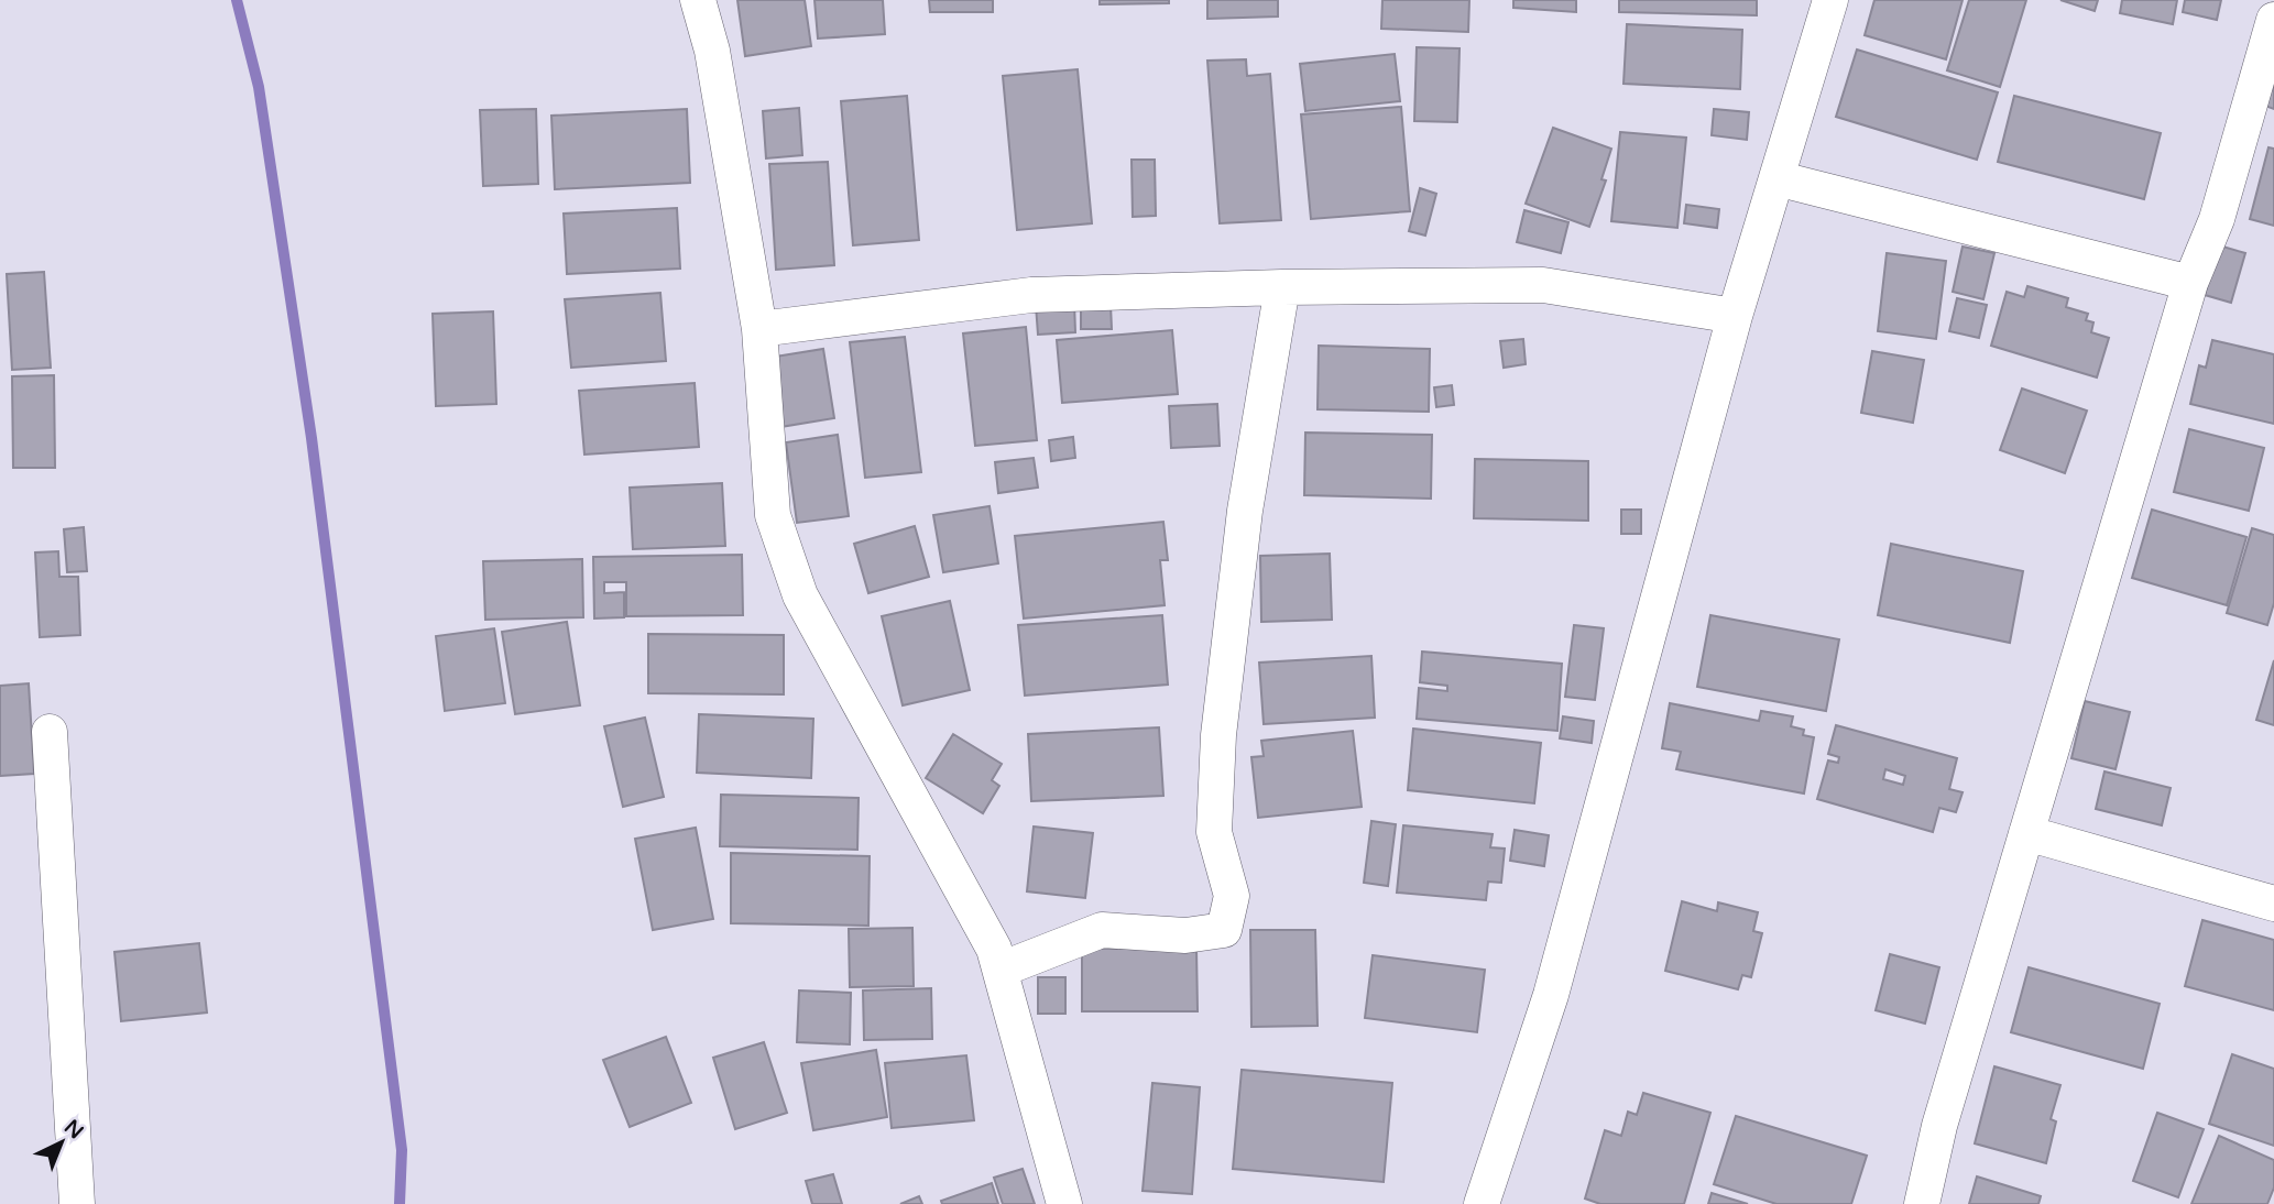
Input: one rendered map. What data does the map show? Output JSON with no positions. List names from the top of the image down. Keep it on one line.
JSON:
{"north":"top right"}
